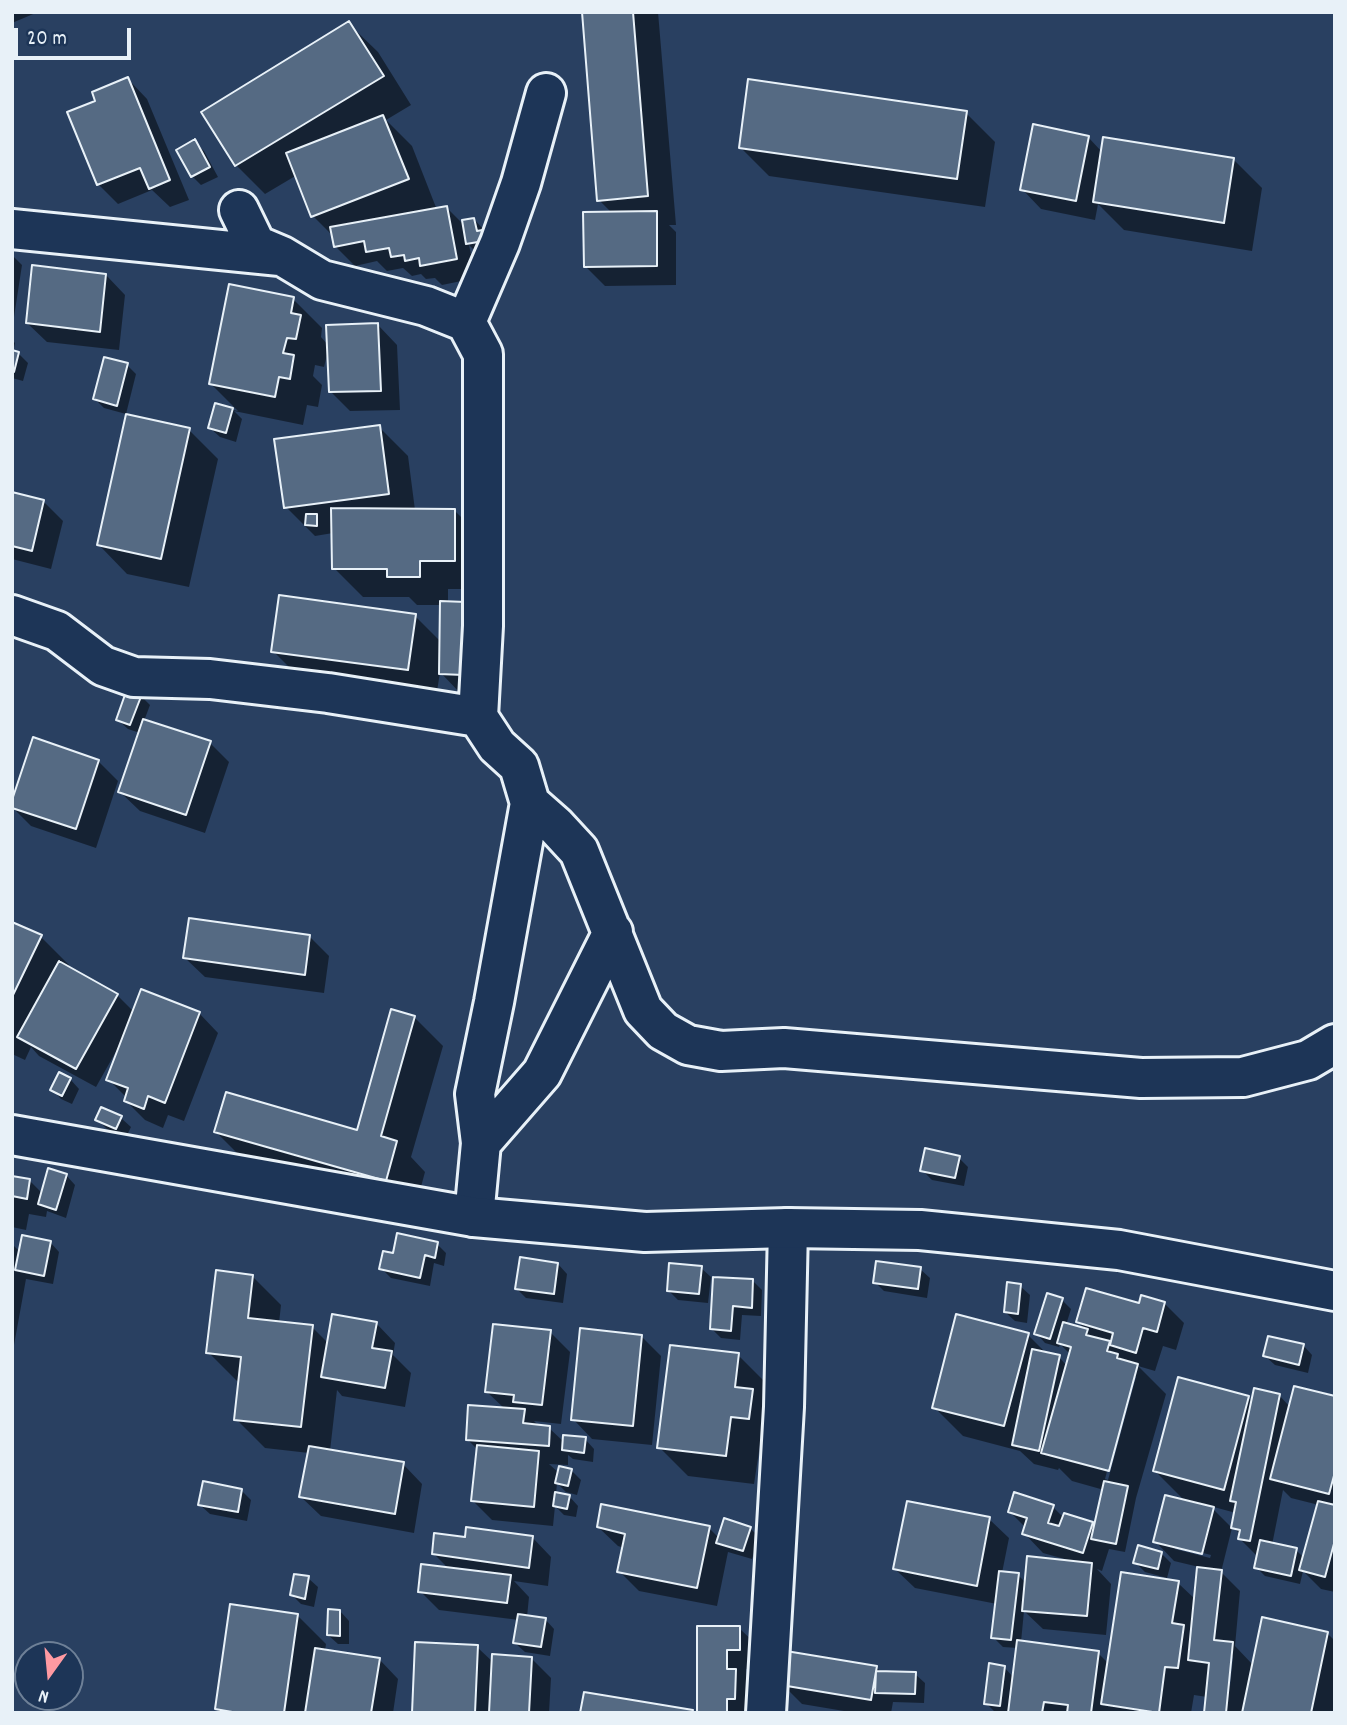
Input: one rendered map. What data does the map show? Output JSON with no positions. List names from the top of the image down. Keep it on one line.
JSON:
{"scale_bar":"20 m","north":"bottom"}
